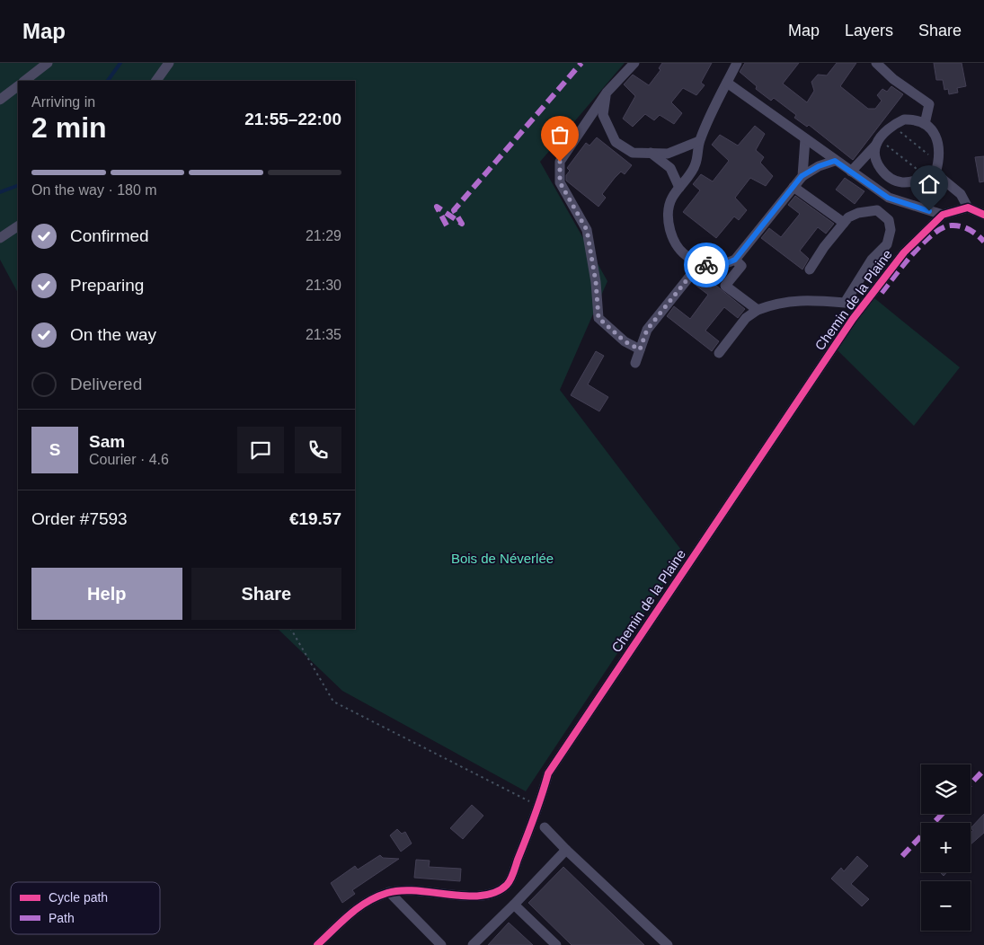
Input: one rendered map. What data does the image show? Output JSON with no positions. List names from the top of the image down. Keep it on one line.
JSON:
{"streets":{"street":["Chemin de la Plaine"]},"parks":["Bois de Néverlée"],"legend":["Cycle path","Path"],"page":{"header":"Map","nav":["Map","Layers","Share"],"heading":["2 min","Arriving in","21:55–22:00"],"panel":["Sam","Courier · 4.6","Order #7593","€19.57"],"bar":"On the way · 180 m","list":[["Confirmed","21:29"],["Preparing","21:30"],["On the way","21:35"],"Delivered"],"round":"S","buttons":["Help","Share"],"map_buttons":["+","−"]}}
